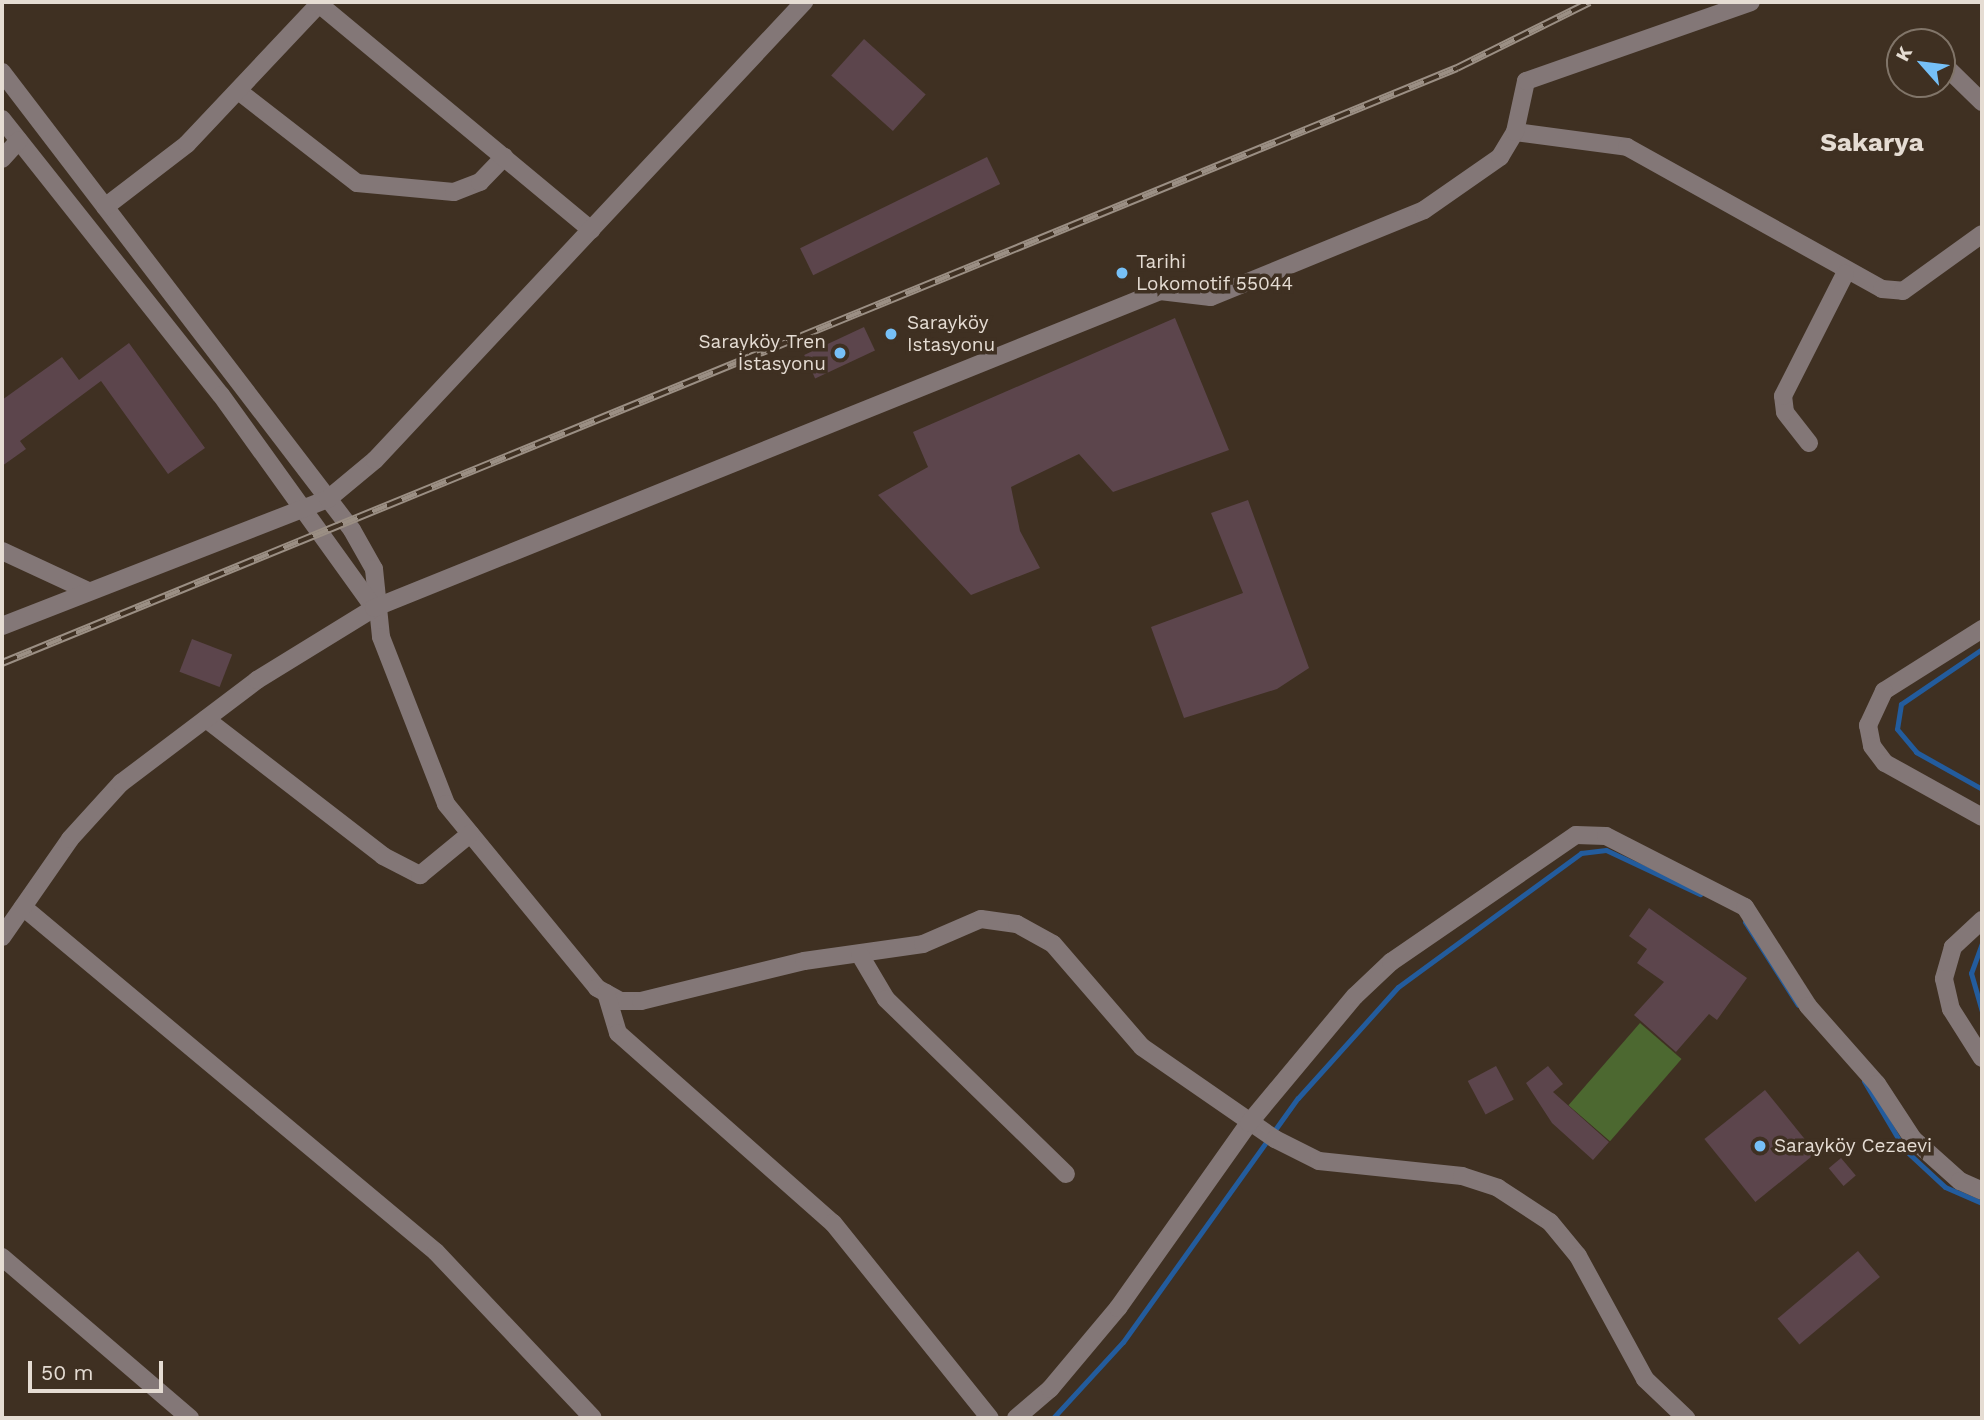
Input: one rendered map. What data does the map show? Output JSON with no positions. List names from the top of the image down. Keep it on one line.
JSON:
{"districts":["Sakarya"],"places":["Tarihi Lokomotif 55044","Sarayköy Istasyonu","Sarayköy Tren İstasyonu","Sarayköy Cezaevi"],"scale_bar":"50 m","north":"top left"}
